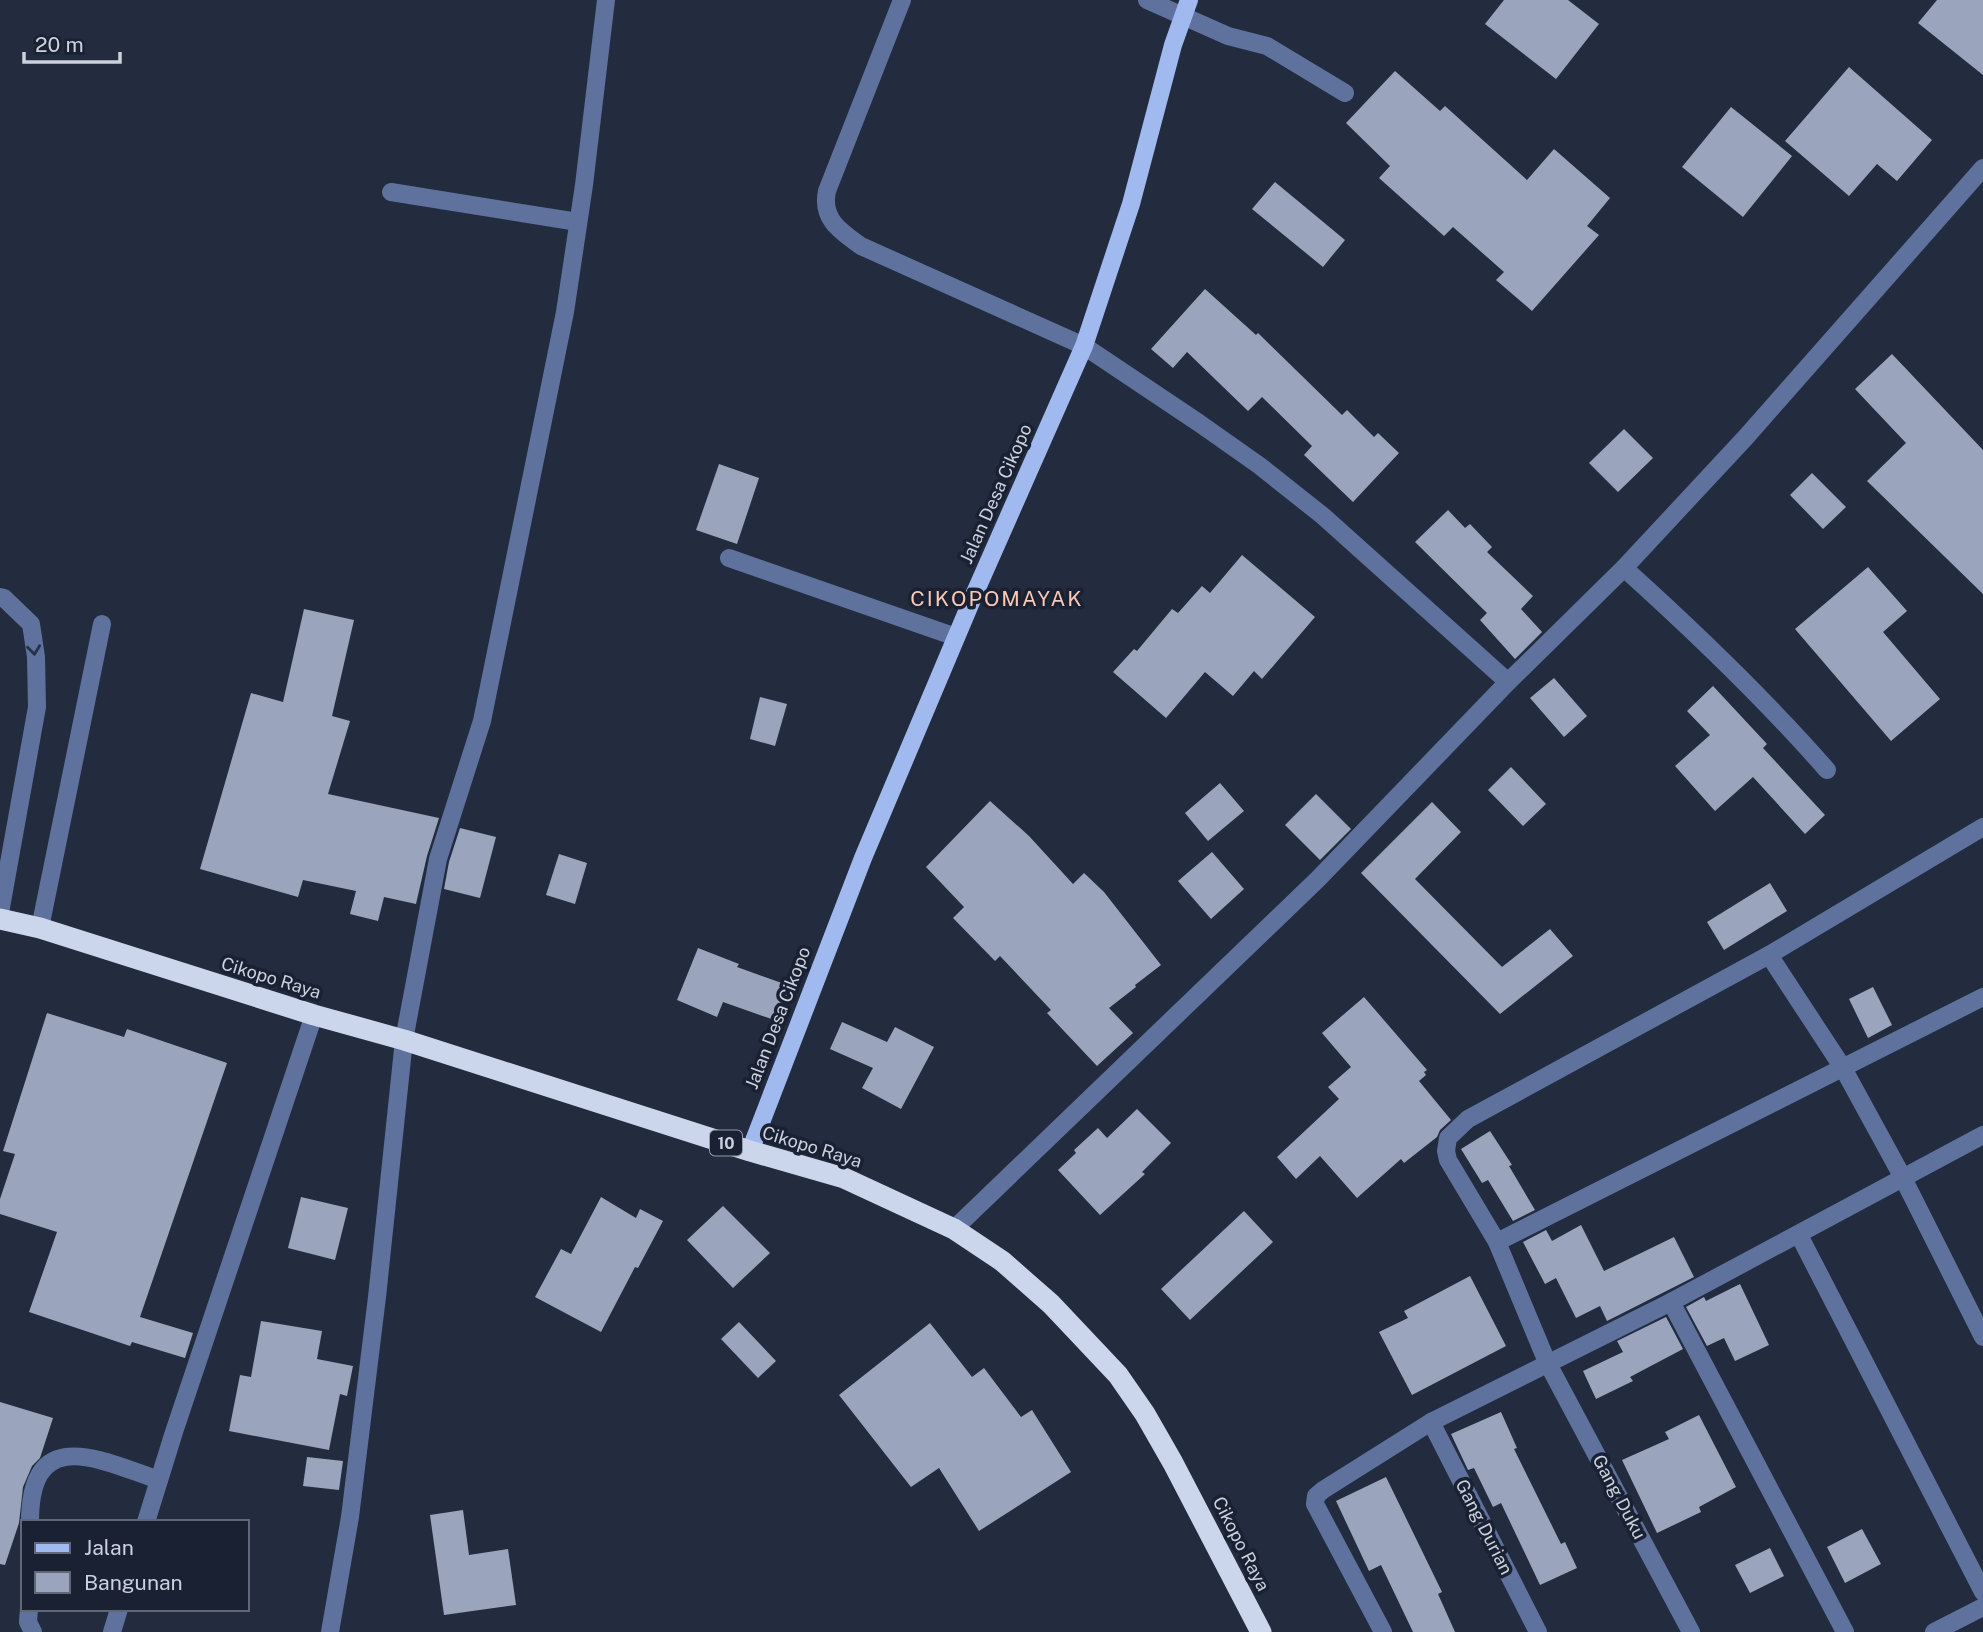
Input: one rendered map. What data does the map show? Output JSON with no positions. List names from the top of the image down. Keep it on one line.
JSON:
{"streets":{"highway":["Cikopo Raya","10"],"main road":["Jalan Desa Cikopo"],"street":["Gang Duku","Gang Durian"]},"crossings":[["Jalan Desa Cikopo","Cikopo Raya"]],"districts":["CIKOPOMAYAK"],"legend":["Jalan","Bangunan"],"scale_bar":"20 m"}
